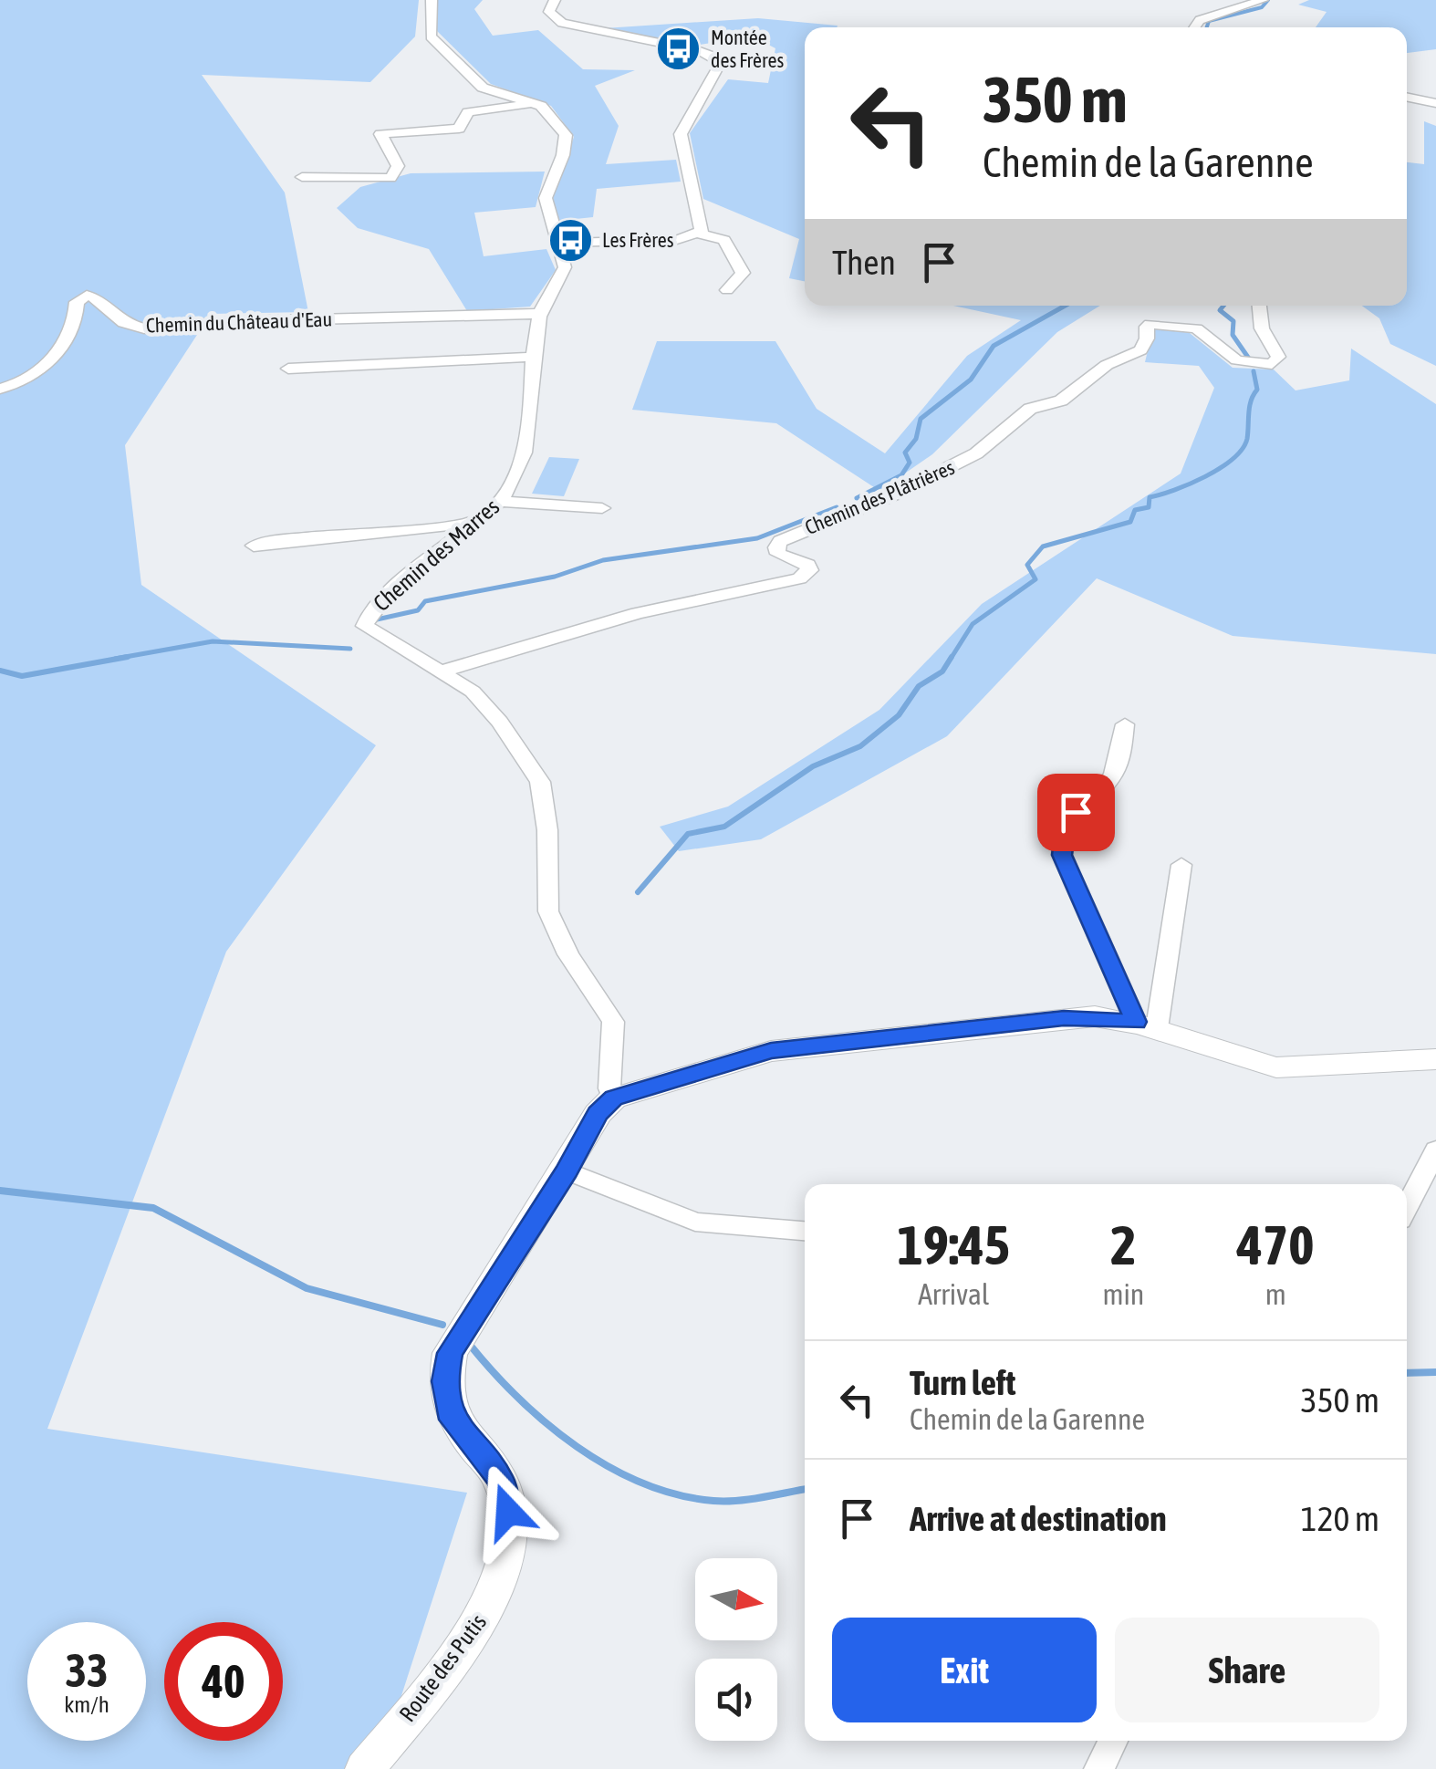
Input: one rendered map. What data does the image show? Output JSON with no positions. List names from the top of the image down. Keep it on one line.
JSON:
{"streets":{"street":["Chemin du Château d'Eau","Chemin des Plâtrières","Chemin des Marres","Route des Putis"]},"crossings":[["Chemin du Château d'Eau","Chemin des Marres"],["Chemin des Plâtrières","Chemin des Marres"],["Chemin des Marres","Route des Putis"]],"places":{"bus stop":["Montée des Frères","Les Frères"]},"north":"right","page":{"turn":["350 m","Chemin de la Garenne"],"then":"Then","eta":["19:45","Arrival","2","min","470","m"],"list":[{"name":"Turn left","note":"Chemin de la Garenne","value":"350 m"},{"name":"Arrive at destination","value":"120 m"}],"buttons":["Exit","Share"],"speed":"33 km/h","limit":"40"}}
